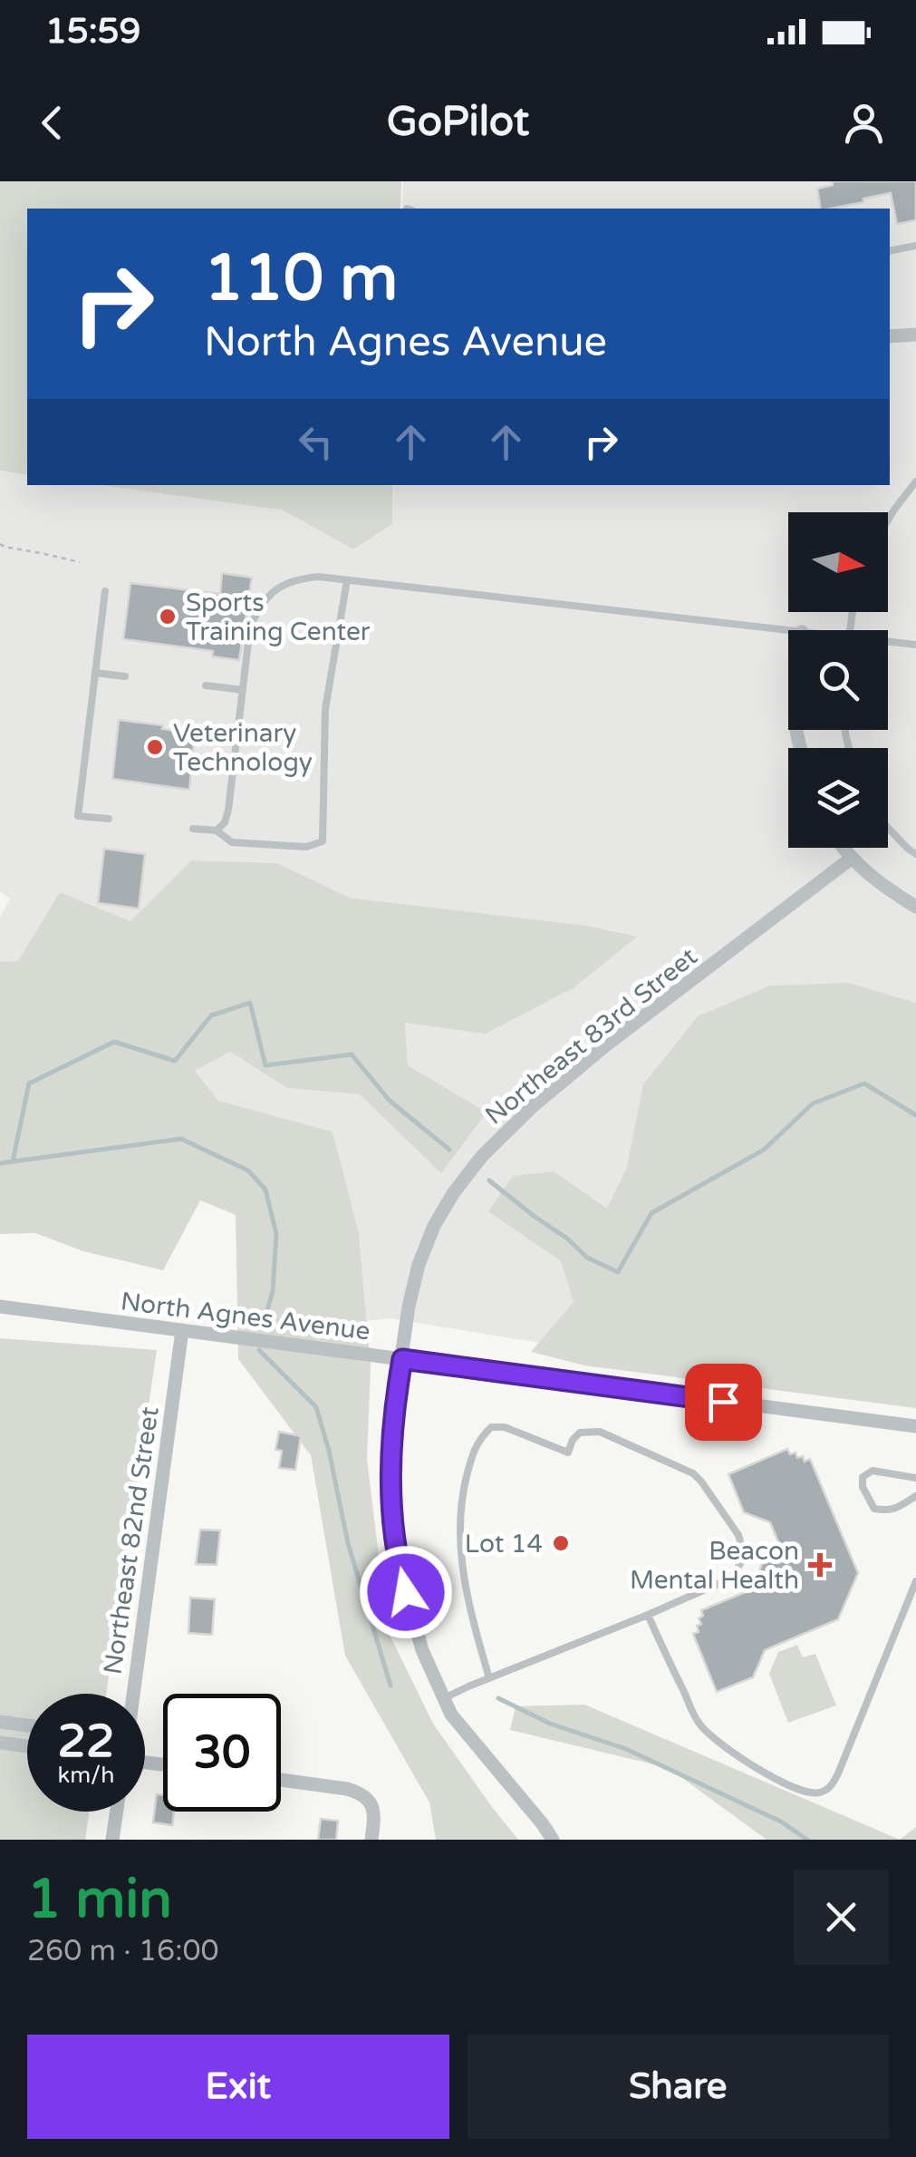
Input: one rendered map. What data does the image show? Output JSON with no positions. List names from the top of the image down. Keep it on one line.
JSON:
{"streets":{"street":["Northeast 83rd Street","North Agnes Avenue","Northeast 82nd Street"]},"crossings":[["Northeast 83rd Street","North Agnes Avenue"],["North Agnes Avenue","Northeast 82nd Street"]],"places":{"other":["Sports Training Center","Veterinary Technology","Lot 14"],"health":["Beacon Mental Health"]},"north":"right","page":{"status":"15:59","header":"GoPilot","turn":["110 m","North Agnes Avenue"],"speed":"22 km/h","limit":"30","heading":["1 min","260 m · 16:00"],"buttons":["Exit","Share"]}}
